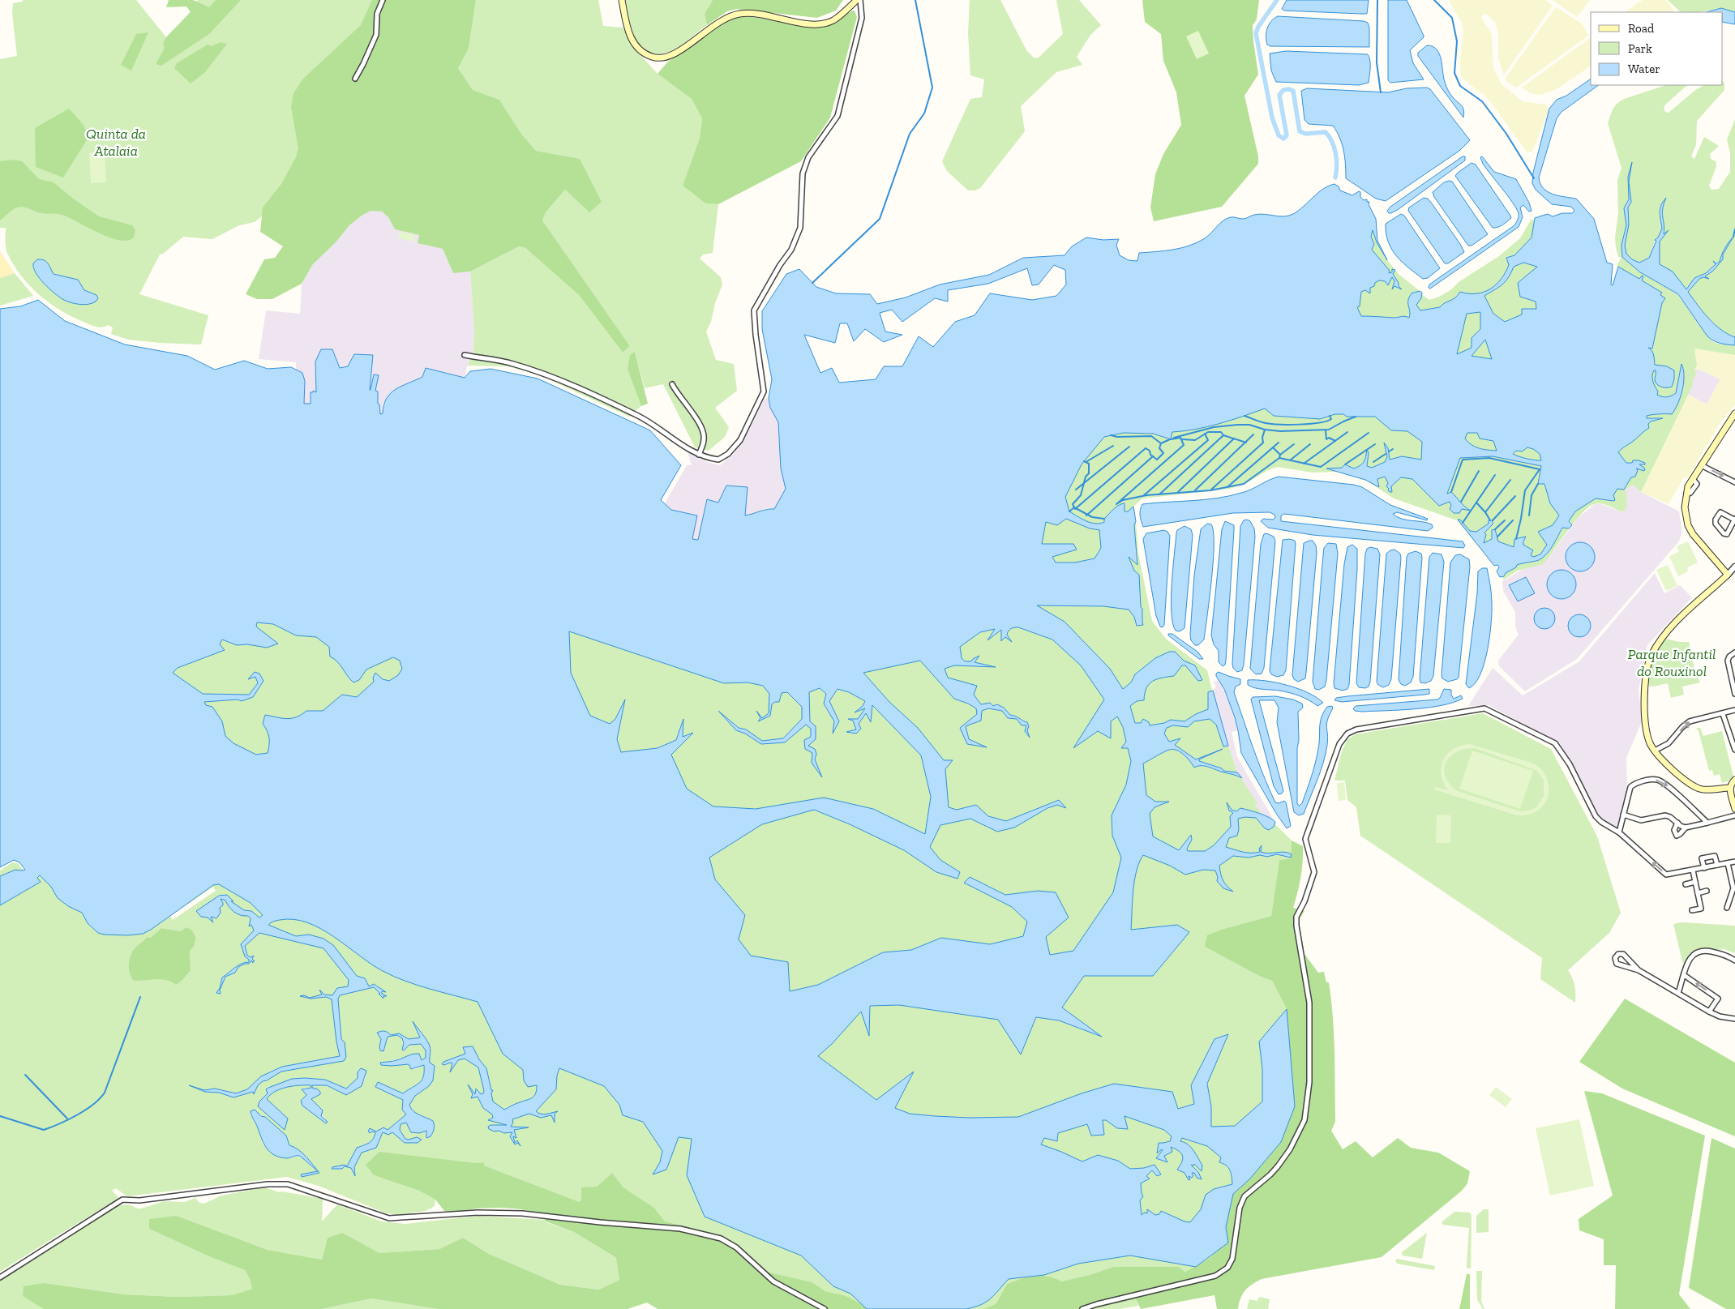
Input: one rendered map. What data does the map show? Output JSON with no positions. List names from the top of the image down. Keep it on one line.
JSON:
{"parks":["Quinta da Atalaia","Parque Infantil do Rouxinol"],"legend":["Road","Park","Water"]}
